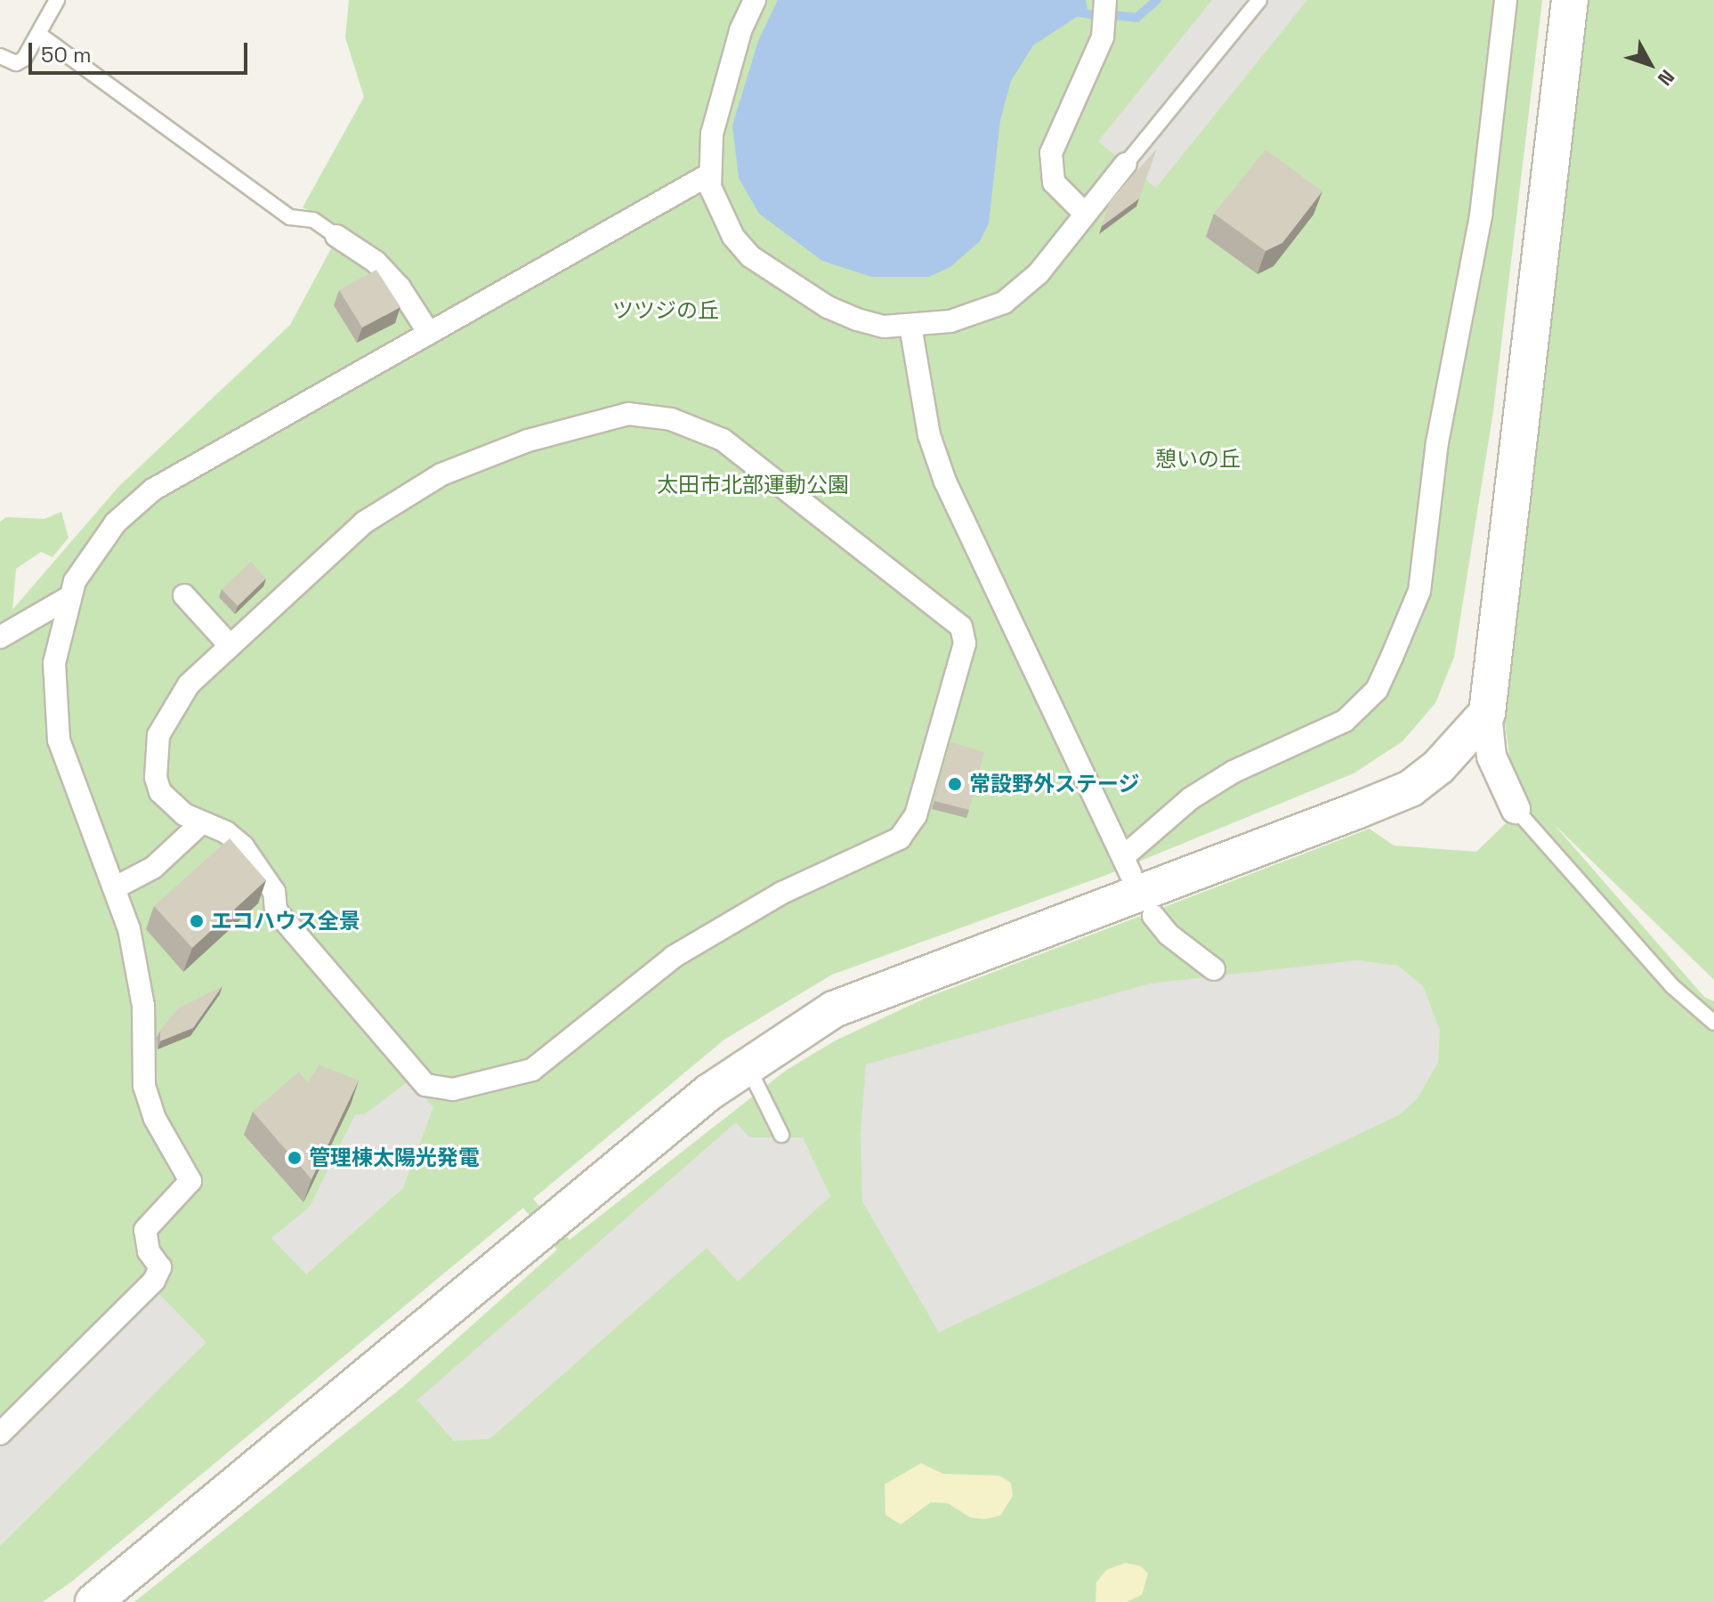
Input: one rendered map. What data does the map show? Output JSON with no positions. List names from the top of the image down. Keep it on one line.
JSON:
{"parks":["ツツジの丘","憩いの丘","太田市北部運動公園"],"places":["常設野外ステージ","エコハウス全景","管理棟太陽光発電"],"scale_bar":"50 m","north":"bottom right"}
